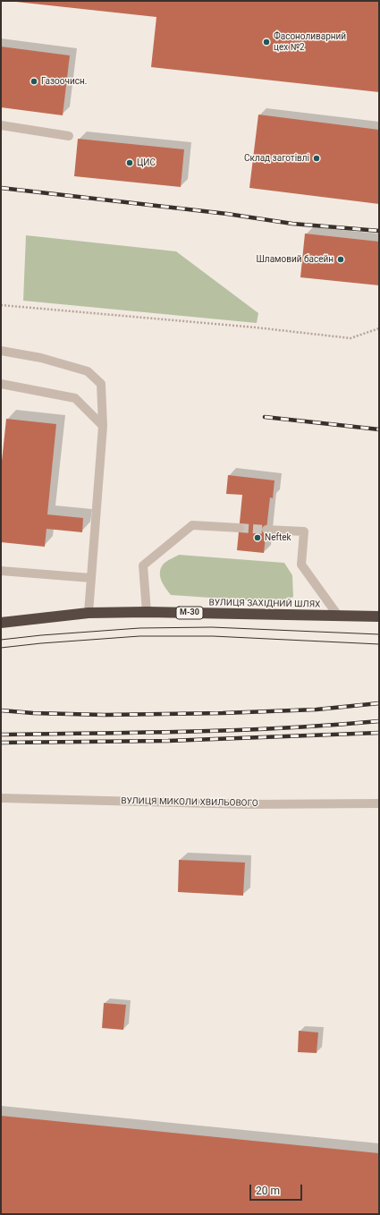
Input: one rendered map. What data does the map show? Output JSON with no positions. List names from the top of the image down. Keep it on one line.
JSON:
{"streets":{"highway":["ВУЛИЦЯ ЗАХІДНИЙ ШЛЯХ","М-30"],"street":["ВУЛИЦЯ МИКОЛИ ХВИЛЬОВОГО"]},"places":["Фасоноливарний цех №2","Газоочисн.","Склад заготівлі","ЦИС","Шламовий басейн","Neftek"],"scale_bar":"20 m"}
